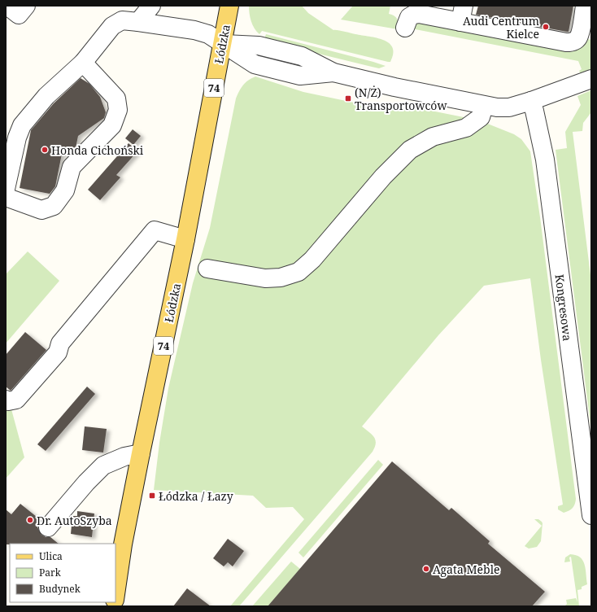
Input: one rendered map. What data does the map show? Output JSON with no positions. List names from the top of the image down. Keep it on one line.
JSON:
{"streets":{"main road":["Łódzka","74"],"street":["Kongresowa"]},"places":{"other":["Audi Centrum Kielce","Honda Cichoński","Dr. AutoSzyba","Agata Meble"],"transit":["(N/Ż) Transportowców","Łódzka / Łazy"]},"legend":["Ulica","Park","Budynek"]}
